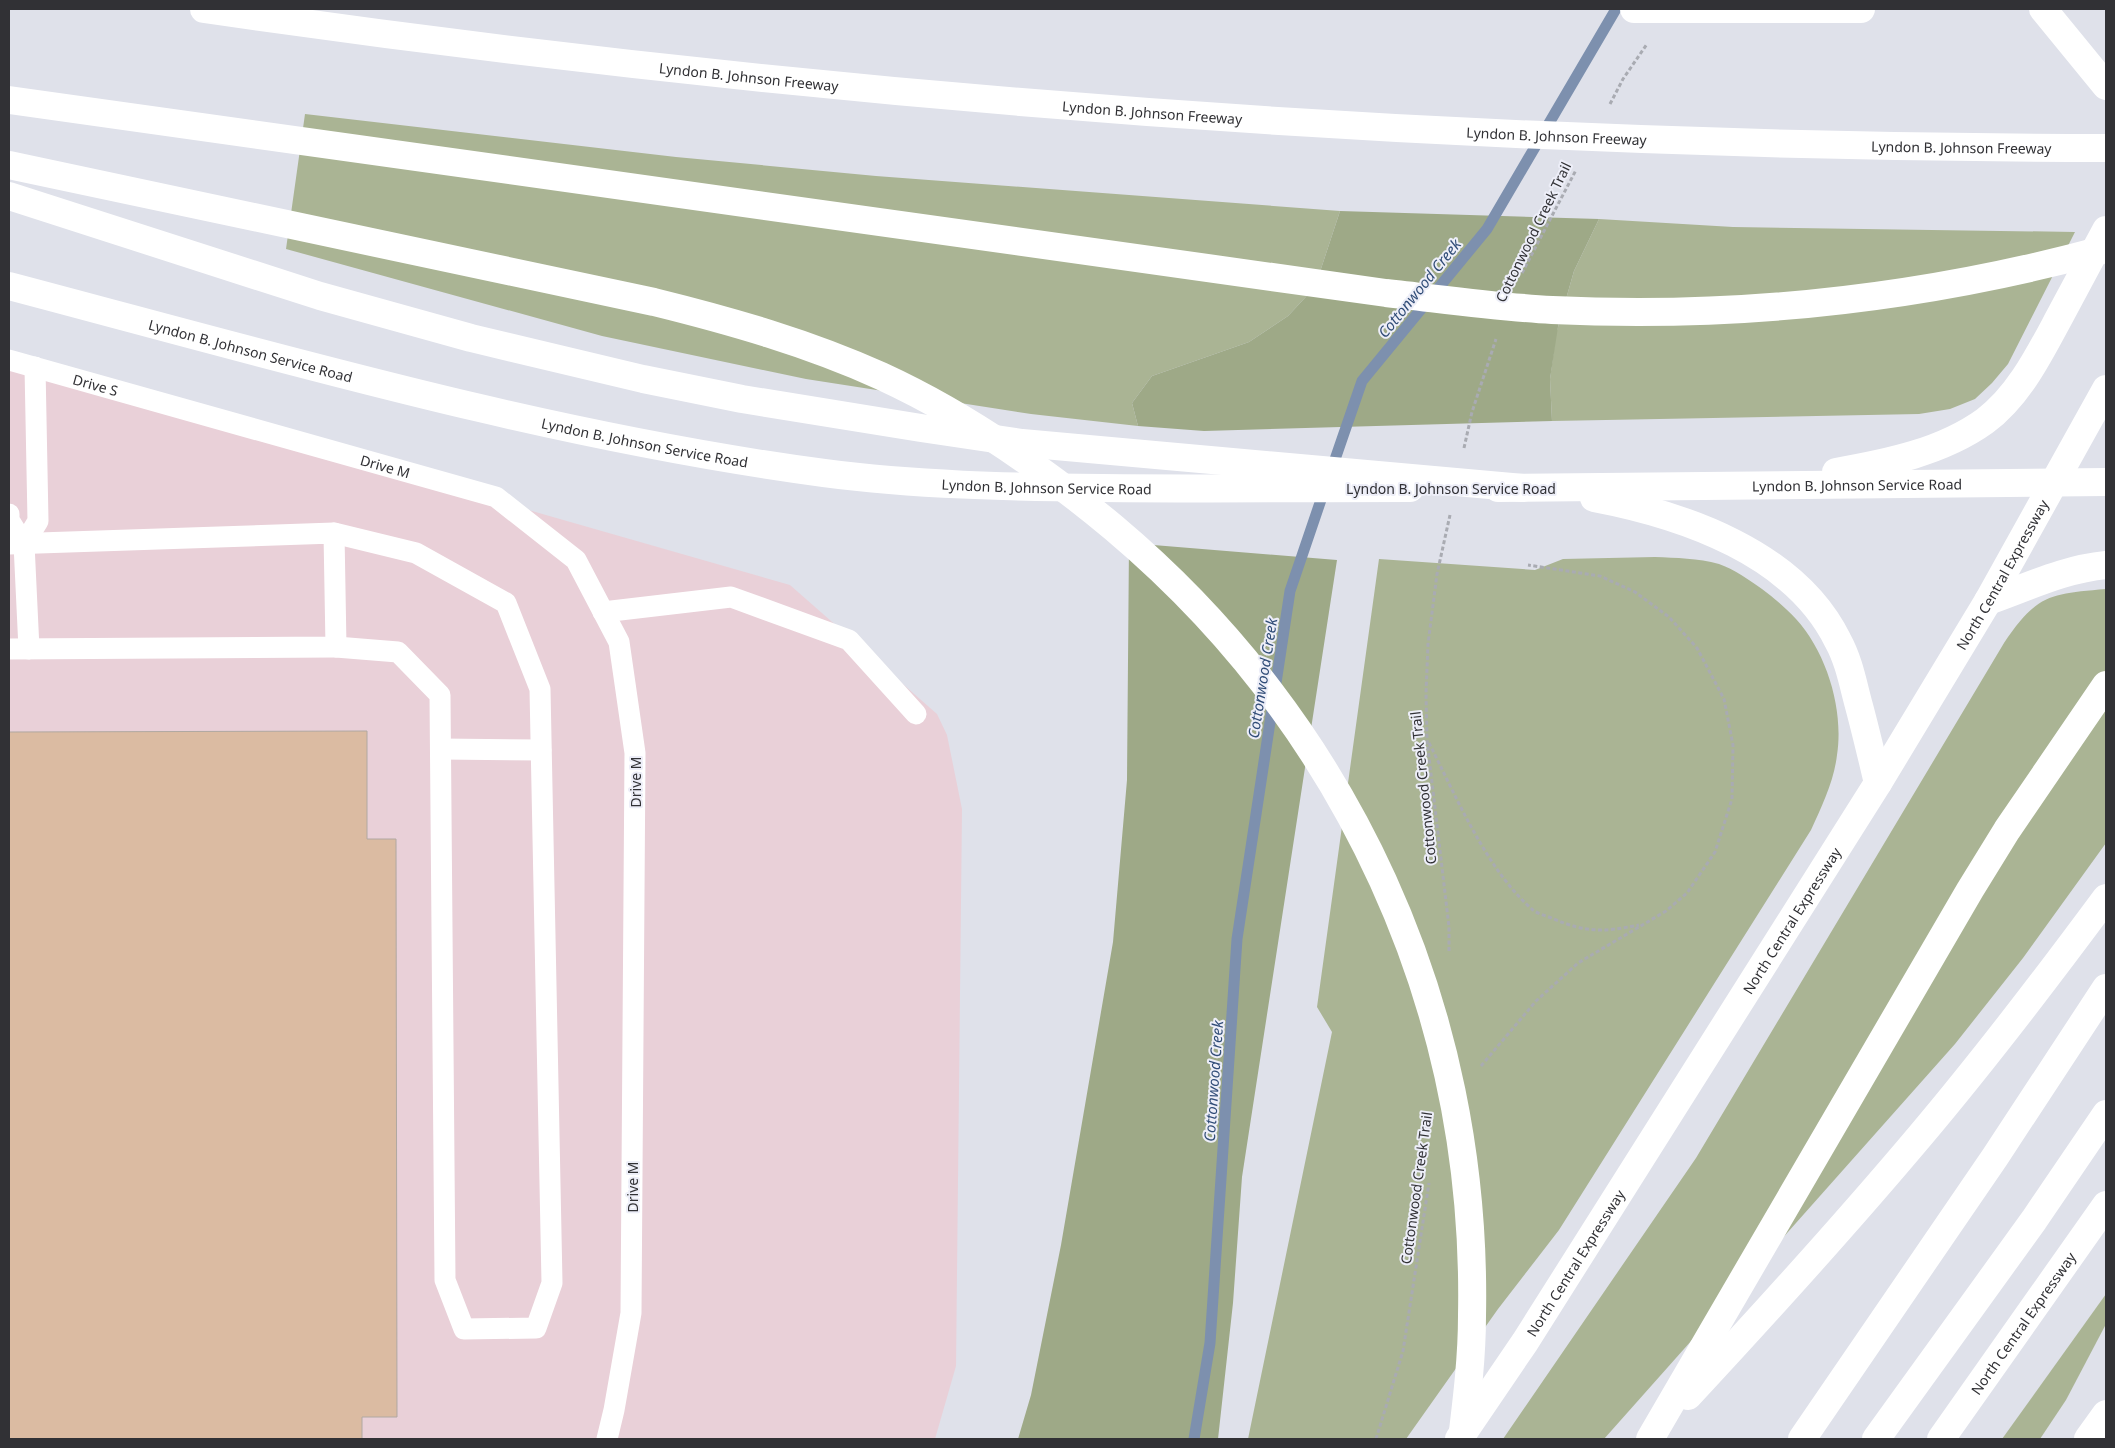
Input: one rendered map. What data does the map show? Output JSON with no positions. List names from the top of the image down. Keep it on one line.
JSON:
{"streets":{"main road":["Lyndon B. Johnson Freeway","Lyndon B. Johnson Service Road","North Central Expressway"],"lane":["Drive S","Drive M"],"path":["Cottonwood Creek Trail"]},"crossings":[["Lyndon B. Johnson Service Road","North Central Expressway"],["Drive S","Drive M"]],"water":["Cottonwood Creek"]}
